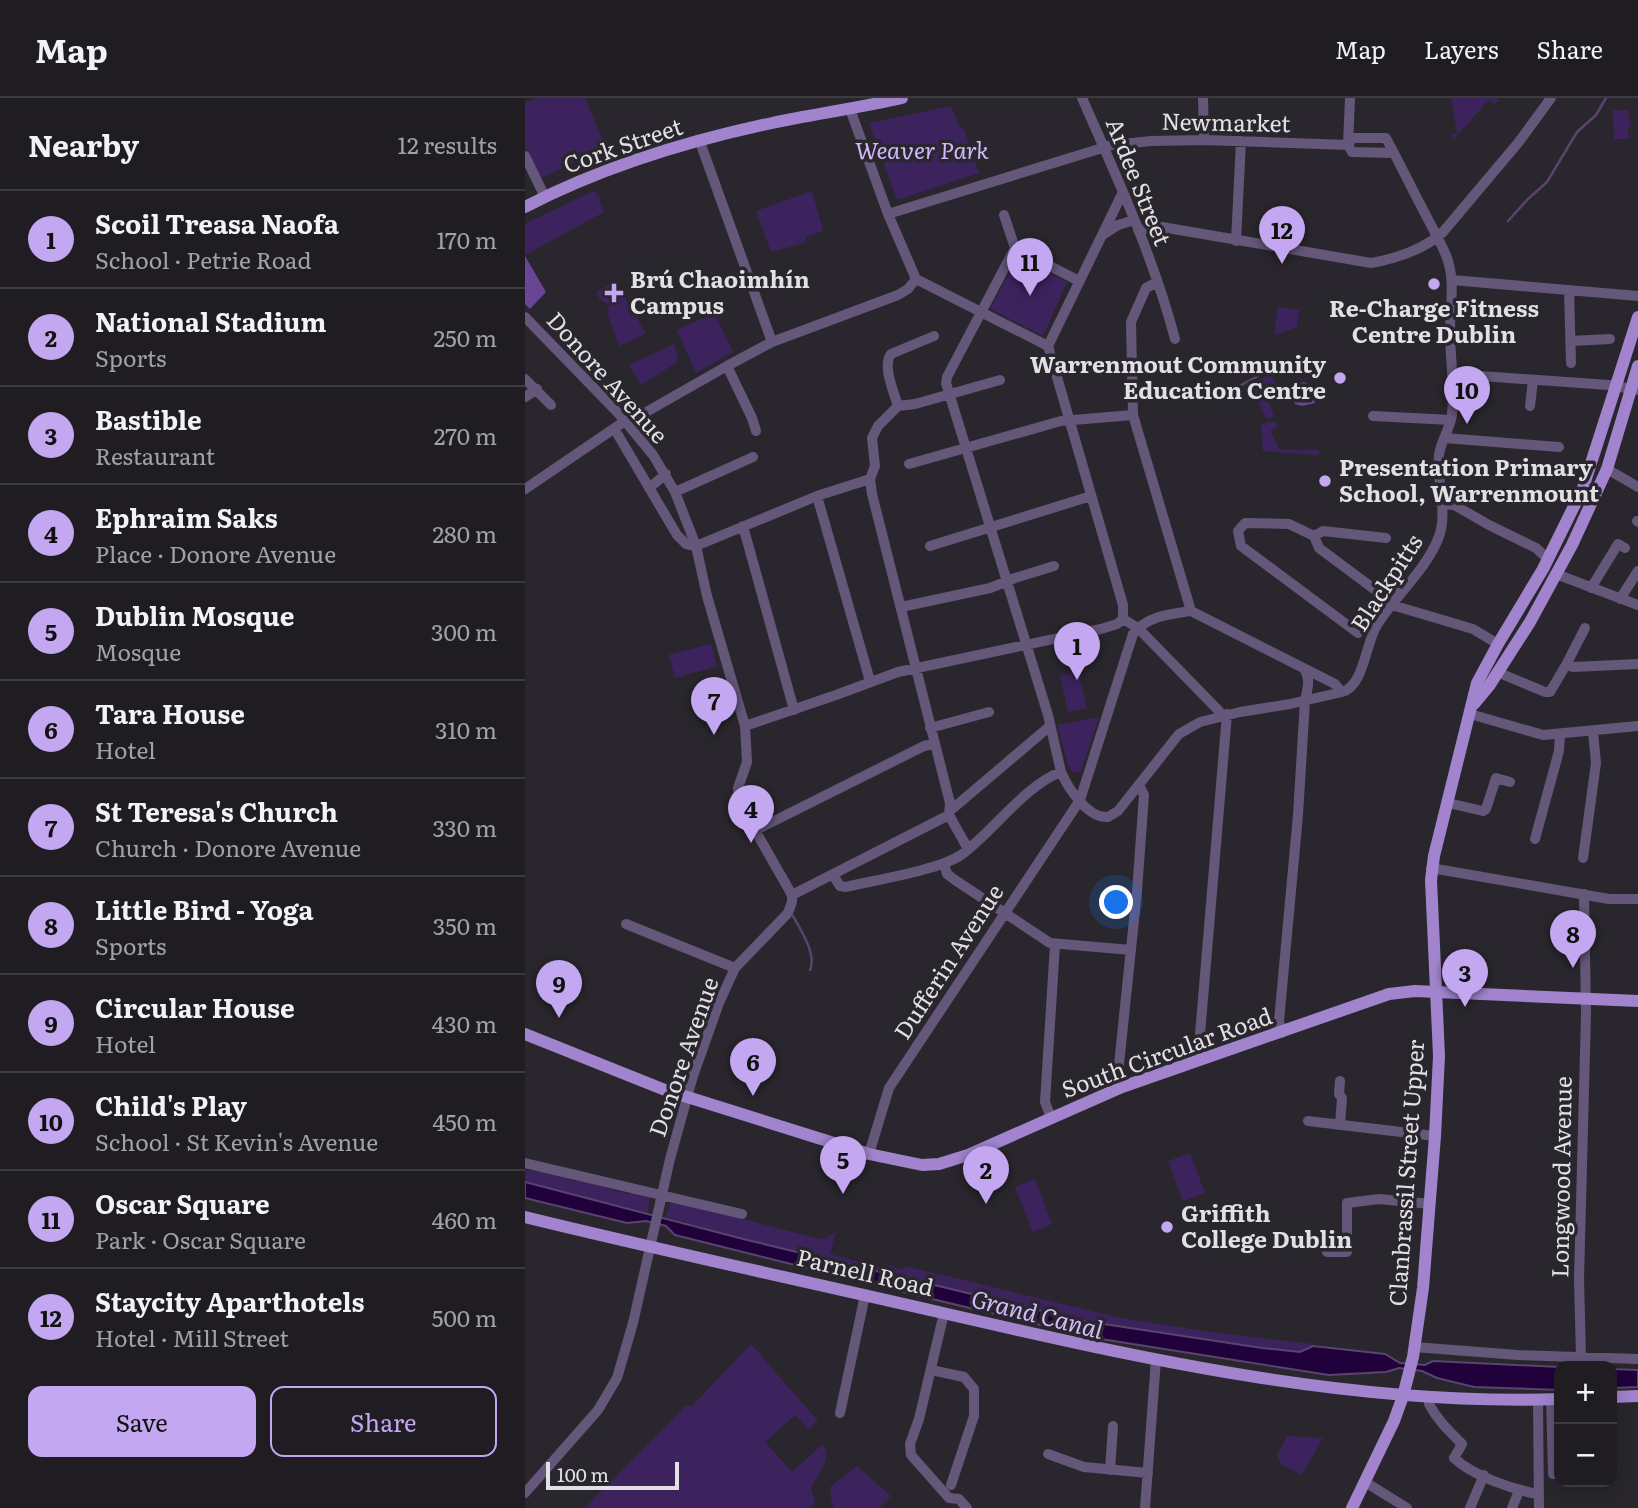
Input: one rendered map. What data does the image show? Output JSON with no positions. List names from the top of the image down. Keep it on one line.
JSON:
{"streets":{"main road":["Cork Street","South Circular Road","Clanbrassil Street Upper","Parnell Road"],"street":["Newmarket","Ardee Street","Donore Avenue","Blackpitts","Dufferin Avenue","Longwood Avenue"]},"crossings":[["Newmarket","Ardee Street"],["Newmarket","Blackpitts"],["Donore Avenue","South Circular Road"],["Donore Avenue","Parnell Road"],["Dufferin Avenue","South Circular Road"],["South Circular Road","Clanbrassil Street Upper"],["South Circular Road","Longwood Avenue"],["Clanbrassil Street Upper","Parnell Road"]],"water":["Grand Canal"],"parks":["Weaver Park"],"places":{"other":["Re-Charge Fitness Centre Dublin","Warrenmout Community Education Centre","Presentation Primary School, Warrenmount","Griffith College Dublin"],"health":["Brú Chaoimhín Campus"]},"scale_bar":"100 m","page":{"header":"Map","nav":["Map","Layers","Share"],"heading":["Nearby","12 results"],"list":[{"mark":"1","name":"Scoil Treasa Naofa","note":"School · Petrie Road","value":"170 m"},{"mark":"2","name":"National Stadium","note":"Sports","value":"250 m"},{"mark":"3","name":"Bastible","note":"Restaurant","value":"270 m"},{"mark":"4","name":"Ephraim Saks","note":"Place · Donore Avenue","value":"280 m"},{"mark":"5","name":"Dublin Mosque","note":"Mosque","value":"300 m"},{"mark":"6","name":"Tara House","note":"Hotel","value":"310 m"},{"mark":"7","name":"St Teresa's Church","note":"Church · Donore Avenue","value":"330 m"},{"mark":"8","name":"Little Bird - Yoga","note":"Sports","value":"350 m"},{"mark":"9","name":"Circular House","note":"Hotel","value":"430 m"},{"mark":"10","name":"Child's Play","note":"School · St Kevin's Avenue","value":"450 m"},{"mark":"11","name":"Oscar Square","note":"Park · Oscar Square","value":"460 m"},{"mark":"12","name":"Staycity Aparthotels","note":"Hotel · Mill Street","value":"500 m"}],"pins":["12","11","10","1","7","4","8","3","9","6","5","2"],"map_buttons":["+","−"],"buttons":["Save","Share"],"scale":"100 m"}}
